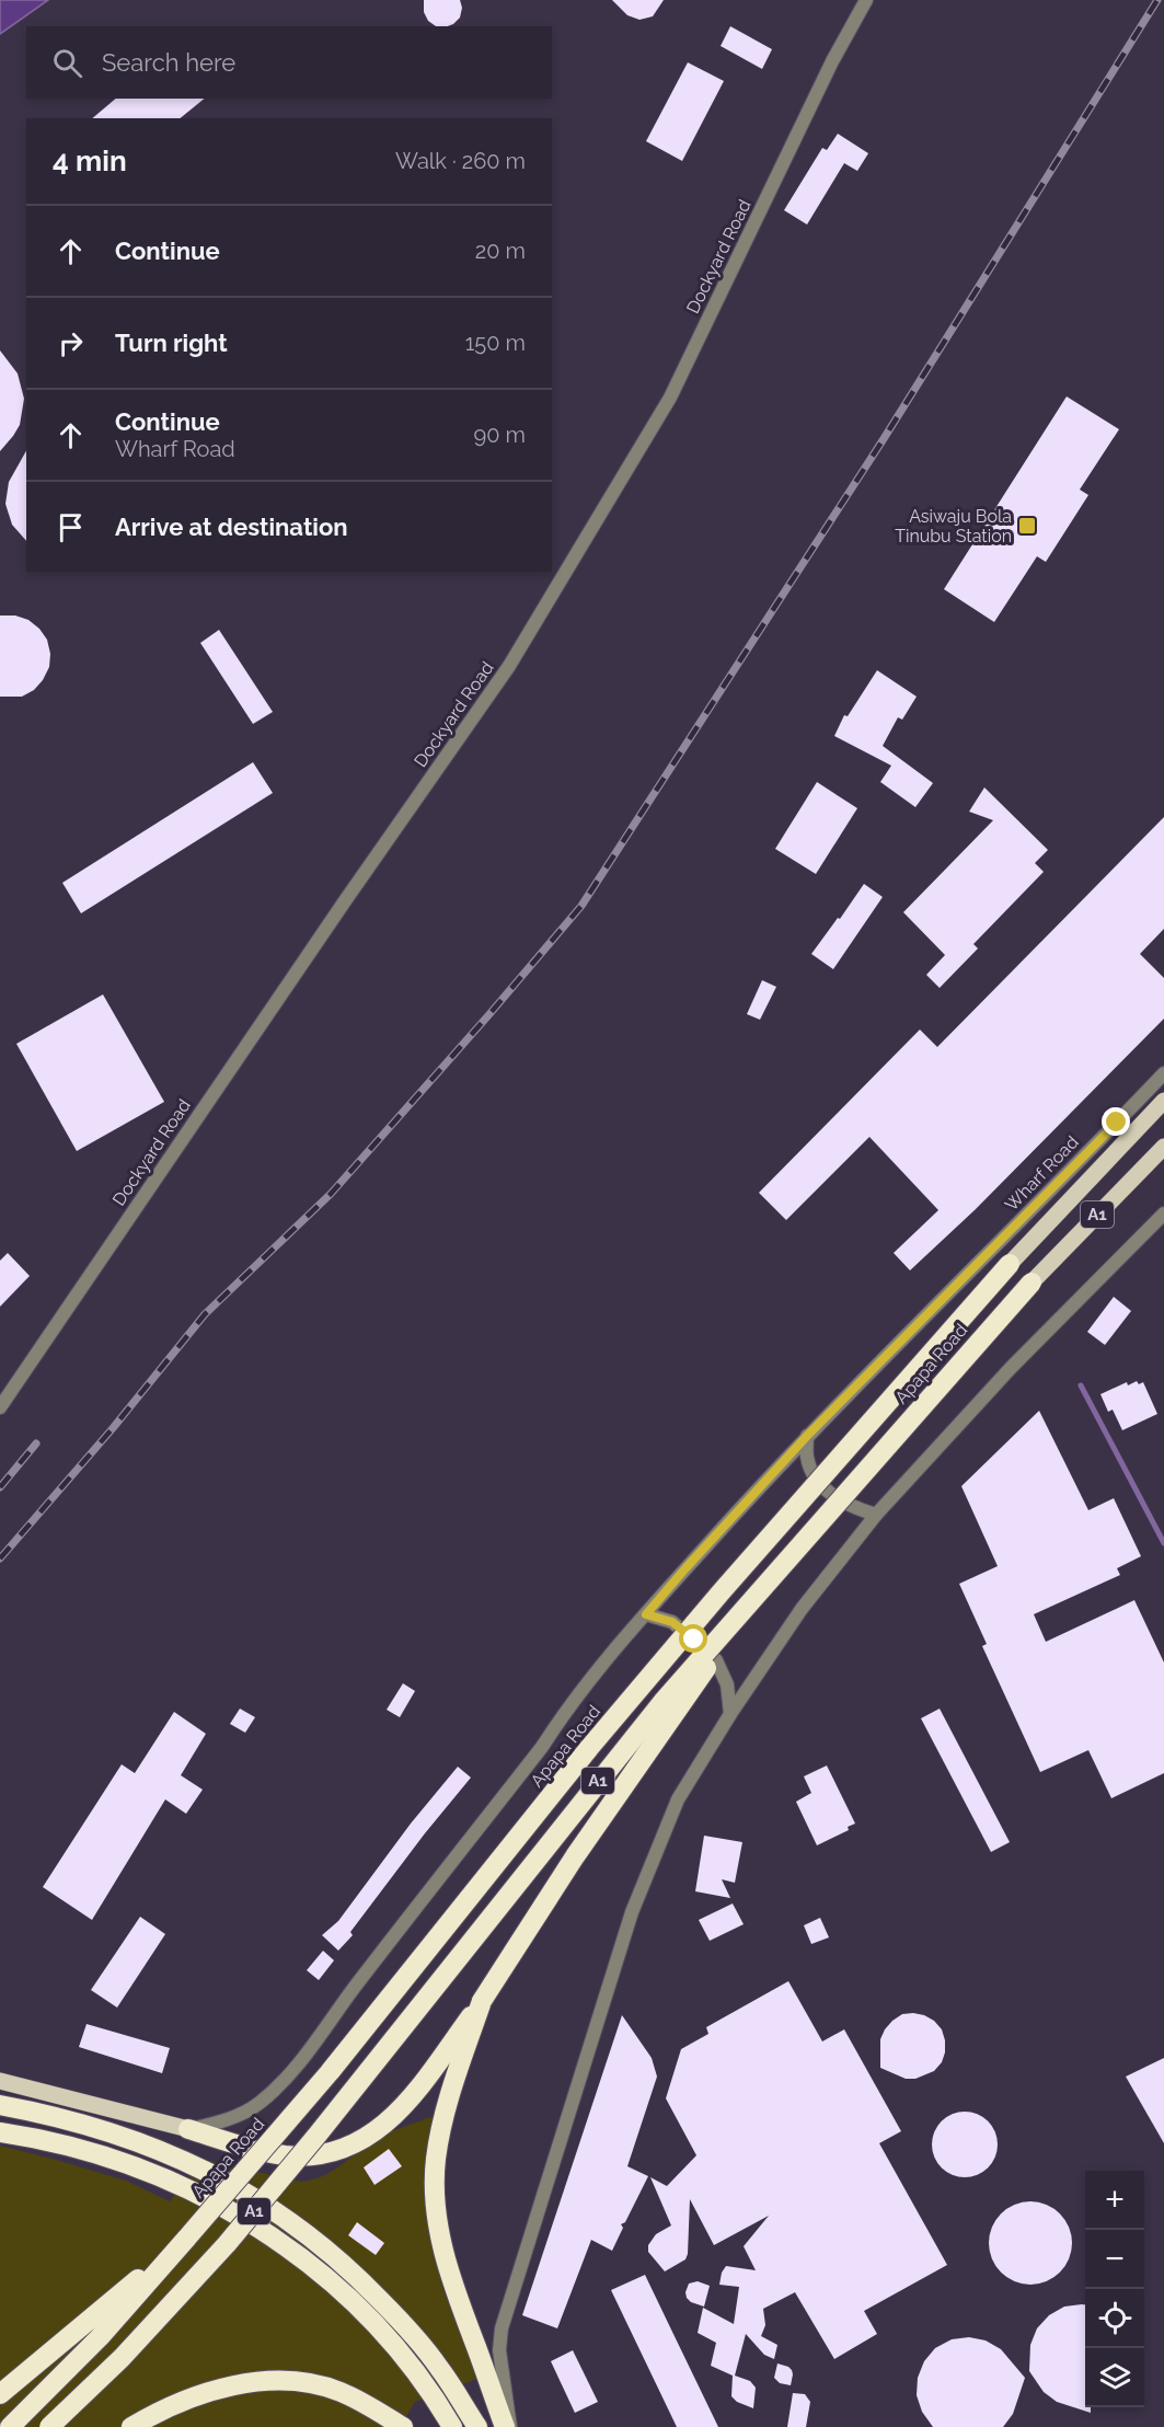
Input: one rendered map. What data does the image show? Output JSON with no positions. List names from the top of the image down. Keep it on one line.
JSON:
{"streets":{"highway":["A1","Apapa Road"],"street":["Dockyard Road","Wharf Road"]},"places":{"transit":["Asiwaju Bola Tinubu Station"]},"page":{"search":"Search here","heading":["4 min","Walk · 260 m"],"list":[["Continue","20 m"],["Turn right","150 m"],["Continue","Wharf Road","90 m"],"Arrive at destination"],"map_buttons":["+","−"]}}
